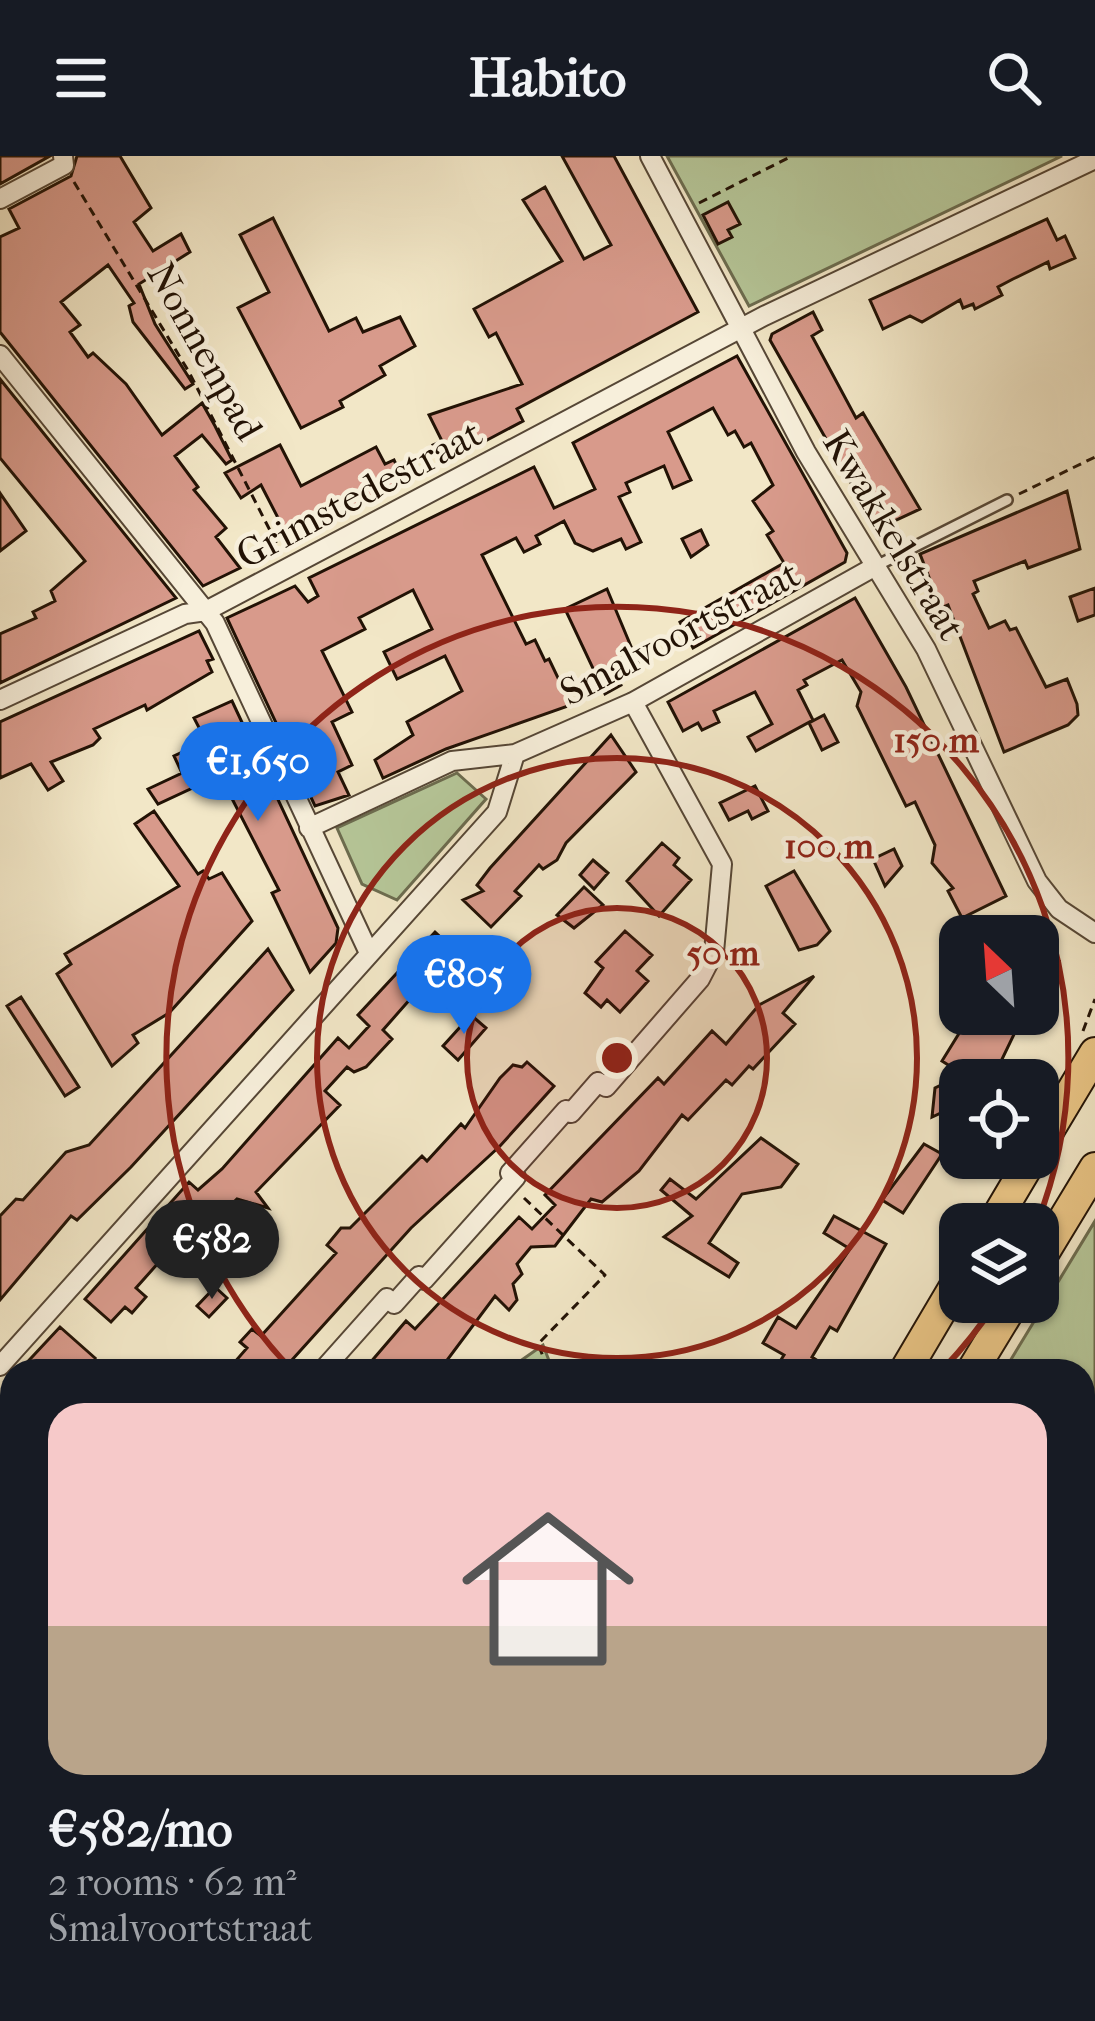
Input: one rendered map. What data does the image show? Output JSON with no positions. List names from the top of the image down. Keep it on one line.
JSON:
{"streets":{"street":["Grimstedestraat","Kwakkelstraat","Smalvoortstraat"],"path":["Nonnenpad"]},"crossings":[["Nonnenpad","Grimstedestraat"],["Grimstedestraat","Kwakkelstraat"],["Kwakkelstraat","Smalvoortstraat"]],"north":"top left","page":{"header":"Habito","price":["€1,650","€805","€582"],"list":[{"name":"€582/mo","note":"2 rooms · 62 m² · Smalvoortstraat"}]},"rings":["150 m","100 m","50 m"]}
